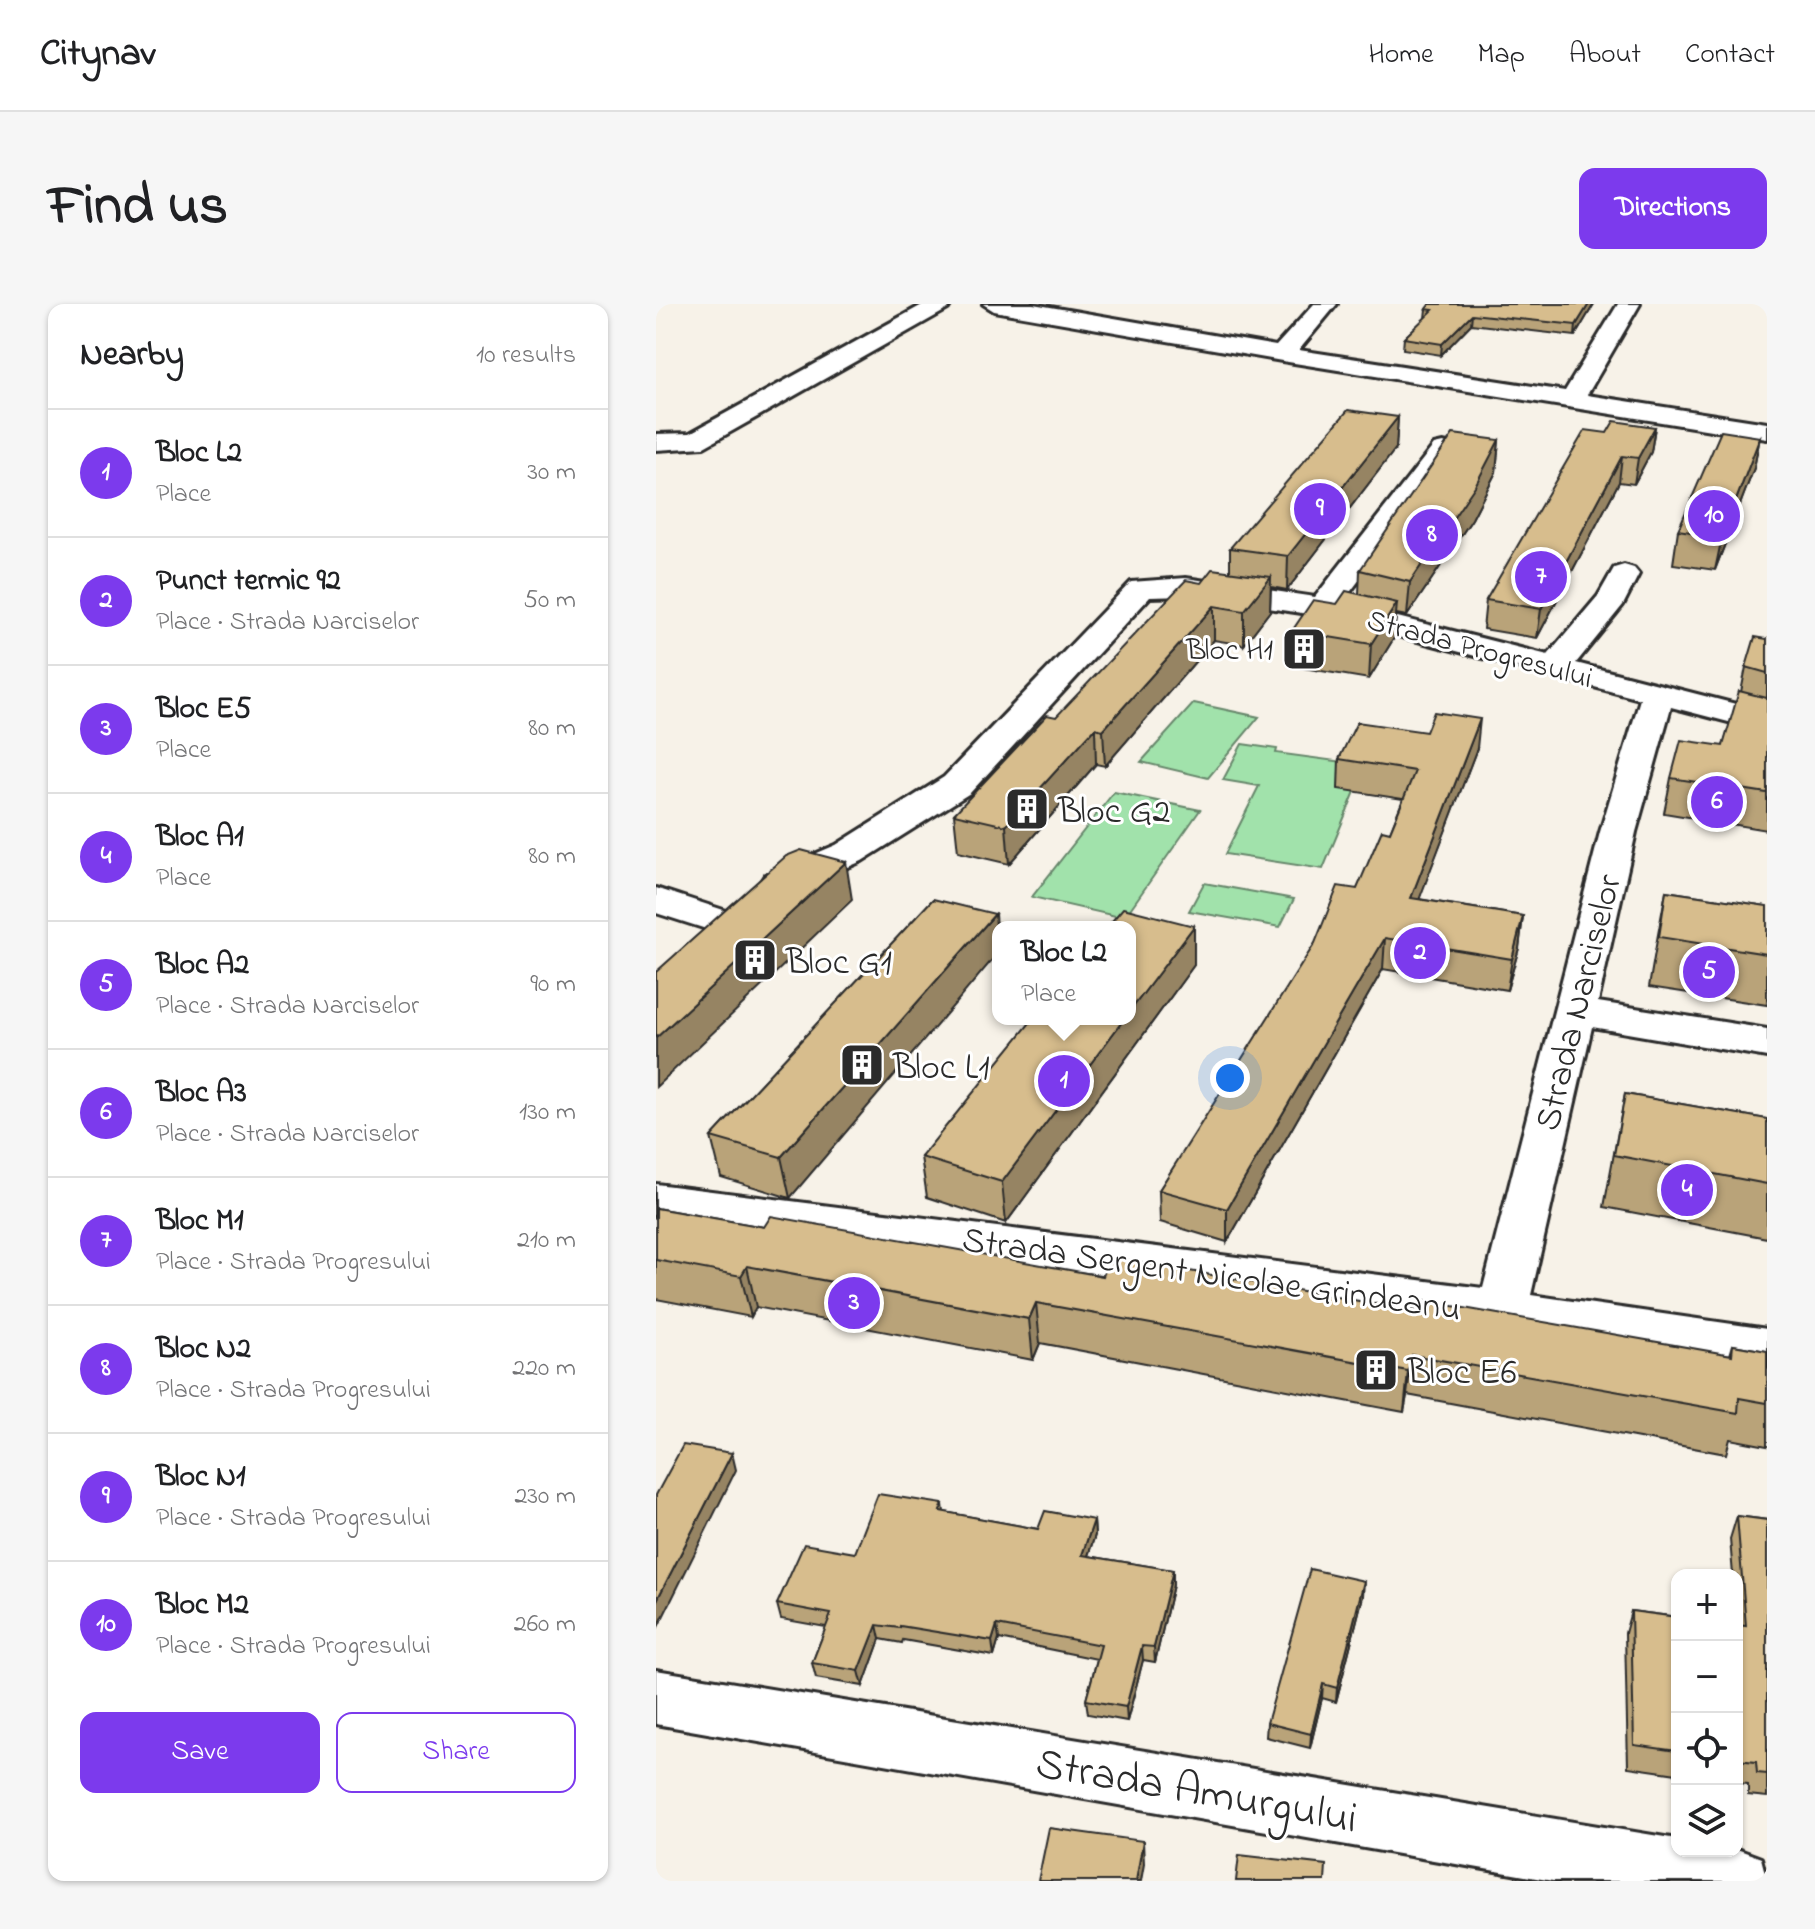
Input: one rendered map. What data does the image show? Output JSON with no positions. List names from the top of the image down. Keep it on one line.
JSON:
{"streets":{"street":["Strada Progresului","Strada Narciselor","Strada Sergent Nicolae Grindeanu","Strada Amurgului"]},"crossings":[["Strada Progresului","Strada Narciselor"],["Strada Narciselor","Strada Sergent Nicolae Grindeanu"]],"places":{"building":["Bloc H1","Bloc G2","Bloc G1","Bloc L1","Bloc E6"]},"page":{"header":"Citynav","nav":["Home","Map","About","Contact"],"title":"Find us","buttons":["Directions",["Save","Share"]],"heading":["Nearby","10 results"],"list":[{"mark":"1","name":"Bloc L2","note":"Place","value":"30 m"},{"mark":"2","name":"Punct termic 92","note":"Place · Strada Narciselor","value":"50 m"},{"mark":"3","name":"Bloc E5","note":"Place","value":"80 m"},{"mark":"4","name":"Bloc A1","note":"Place","value":"80 m"},{"mark":"5","name":"Bloc A2","note":"Place · Strada Narciselor","value":"90 m"},{"mark":"6","name":"Bloc A3","note":"Place · Strada Narciselor","value":"130 m"},{"mark":"7","name":"Bloc M1","note":"Place · Strada Progresului","value":"210 m"},{"mark":"8","name":"Bloc N2","note":"Place · Strada Progresului","value":"220 m"},{"mark":"9","name":"Bloc N1","note":"Place · Strada Progresului","value":"230 m"},{"mark":"10","name":"Bloc M2","note":"Place · Strada Progresului","value":"260 m"}],"pins":["9","10","8","7","6","2","5","1","4","3"],"popup":["Bloc L2","Place"],"map_buttons":["+","−"]}}
